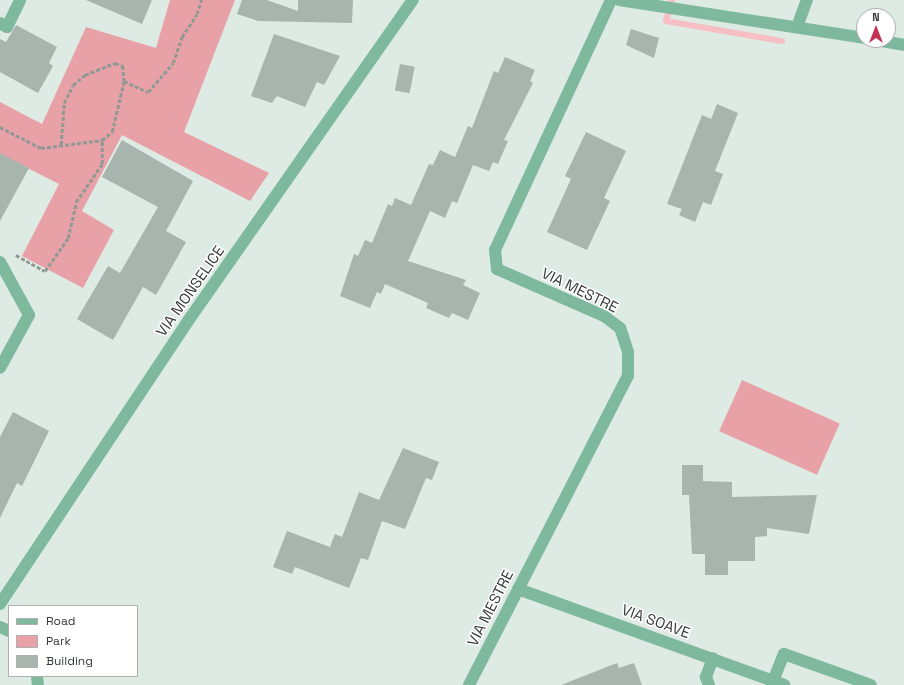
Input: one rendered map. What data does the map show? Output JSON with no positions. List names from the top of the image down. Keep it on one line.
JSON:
{"streets":{"street":["VIA MESTRE","VIA MONSELICE","VIA SOAVE"]},"crossings":[["VIA MESTRE","VIA SOAVE"]],"legend":["Road","Park","Building"],"north":"top"}
